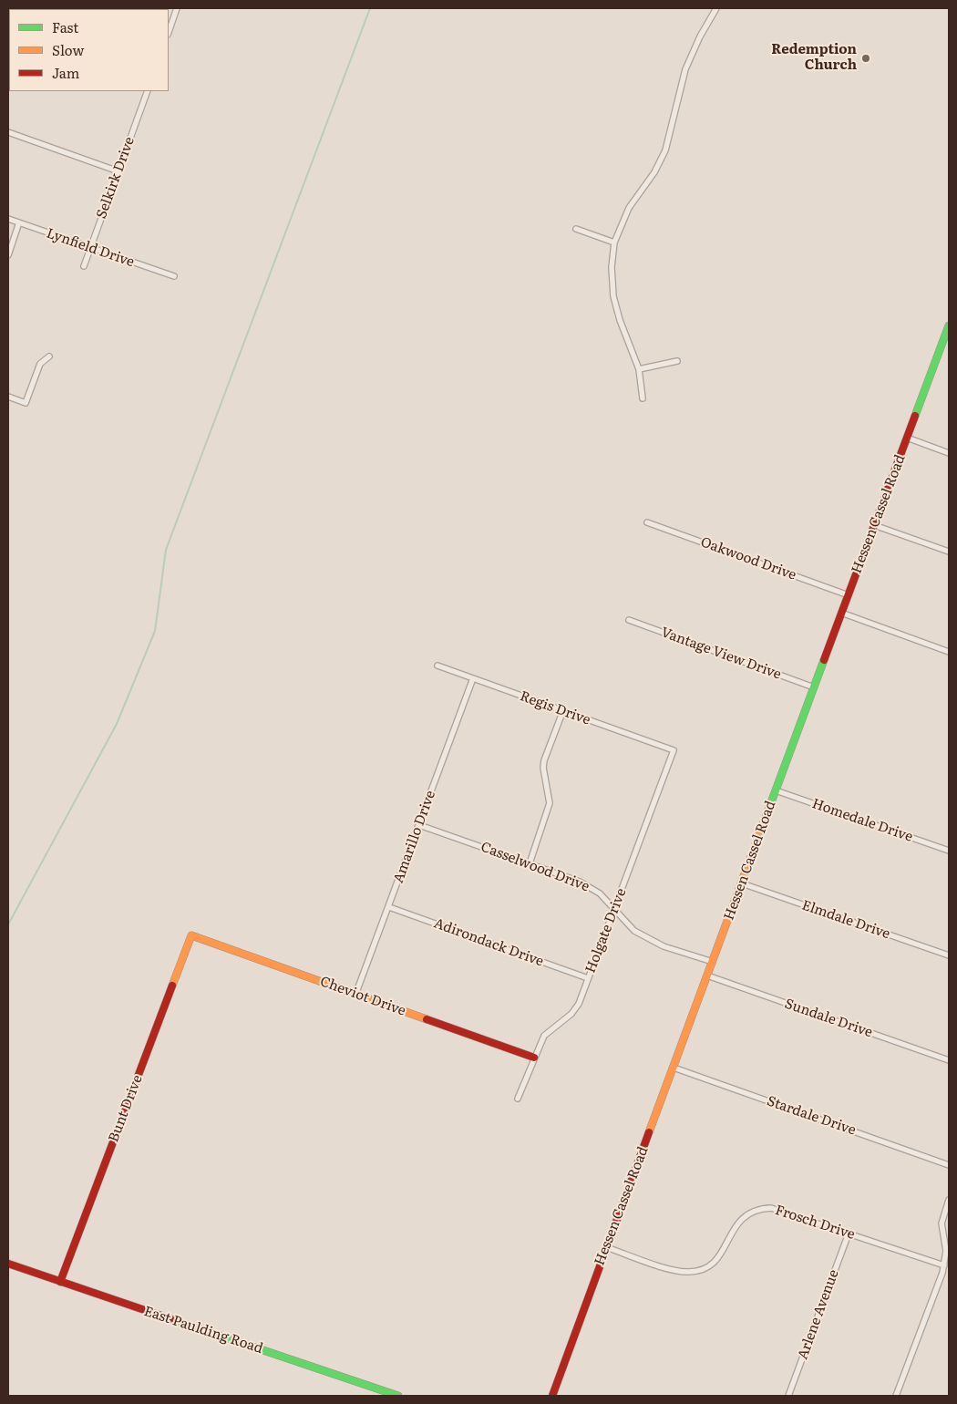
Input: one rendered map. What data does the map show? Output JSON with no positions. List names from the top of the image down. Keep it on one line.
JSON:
{"streets":{"main road":["Hessen Cassel Road","Cheviot Drive","Bunt Drive","East Paulding Road"],"street":["Selkirk Drive","Lynfield Drive","Oakwood Drive","Vantage View Drive","Regis Drive","Homedale Drive","Amarillo Drive","Casselwood Drive","Elmdale Drive","Holgate Drive","Adirondack Drive","Sundale Drive","Stardale Drive","Frosch Drive","Arlene Avenue"]},"crossings":[["Selkirk Drive","Lynfield Drive"],["Hessen Cassel Road","Oakwood Drive"],["Hessen Cassel Road","Vantage View Drive"],["Hessen Cassel Road","Homedale Drive"],["Hessen Cassel Road","Casselwood Drive"],["Hessen Cassel Road","Elmdale Drive"],["Hessen Cassel Road","Sundale Drive"],["Hessen Cassel Road","Stardale Drive"],["Hessen Cassel Road","Frosch Drive"],["Regis Drive","Amarillo Drive"],["Regis Drive","Holgate Drive"],["Amarillo Drive","Casselwood Drive"],["Amarillo Drive","Adirondack Drive"],["Amarillo Drive","Cheviot Drive"],["Casselwood Drive","Holgate Drive"],["Holgate Drive","Adirondack Drive"],["Holgate Drive","Cheviot Drive"],["Cheviot Drive","Bunt Drive"],["Bunt Drive","East Paulding Road"],["Frosch Drive","Arlene Avenue"]],"places":["Redemption Church"],"legend":["Fast","Slow","Jam"]}
